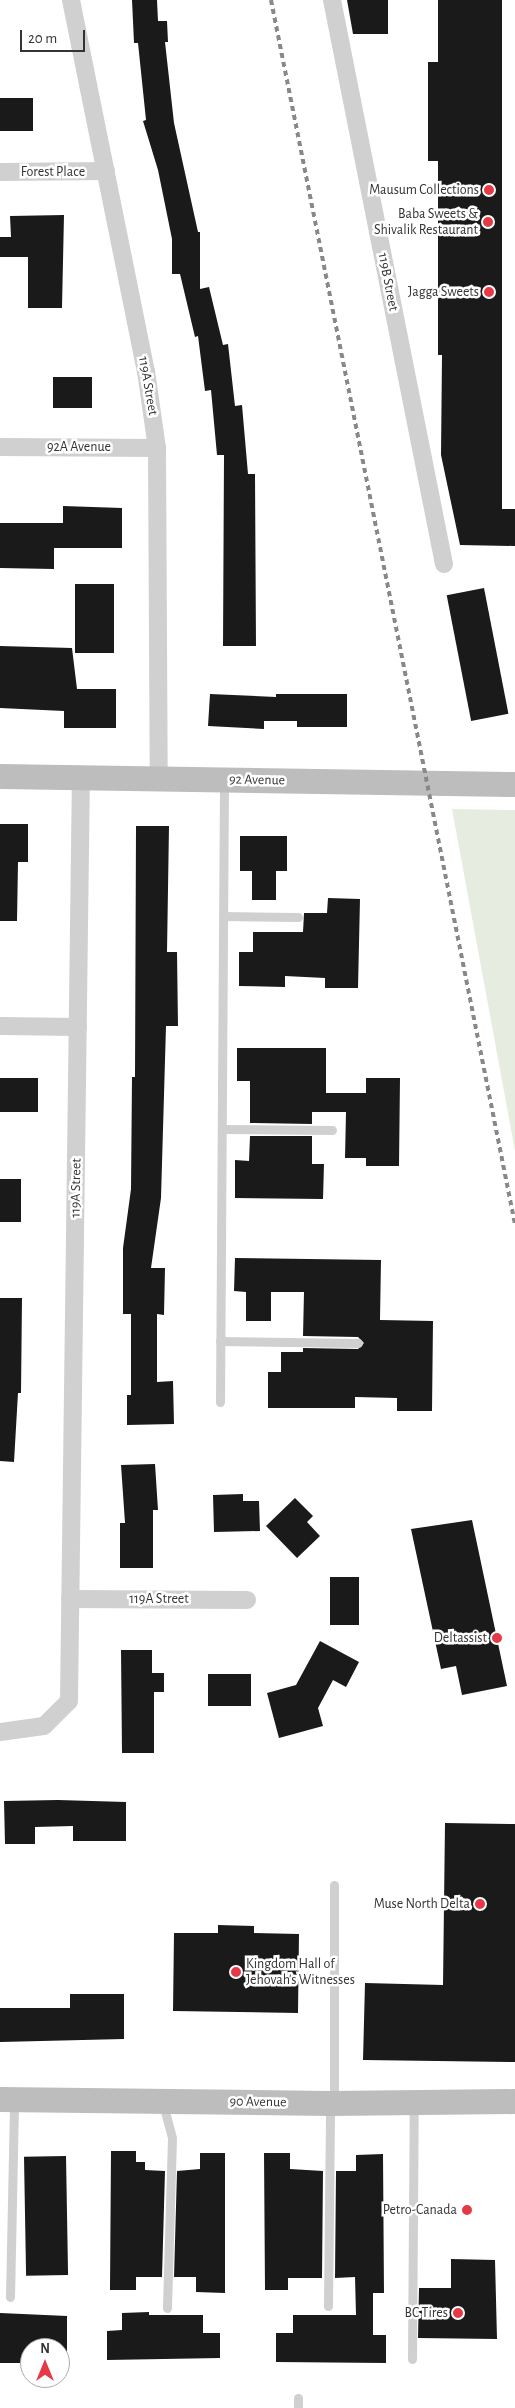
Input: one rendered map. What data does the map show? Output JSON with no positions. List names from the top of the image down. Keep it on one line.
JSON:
{"streets":{"street":["Forest Place","119B Street","119A Street","92A Avenue","92 Avenue","90 Avenue"]},"crossings":[["Forest Place","119A Street"],["119A Street","92A Avenue"],["119A Street","92 Avenue"]],"places":["Mausum Collections","Baba Sweets & Shivalik Restaurant","Jagga Sweets","Deltassist","Muse North Delta","Kingdom Hall of Jehovah's Witnesses","Petro-Canada","BC Tires"],"scale_bar":"20 m","north":"top"}
